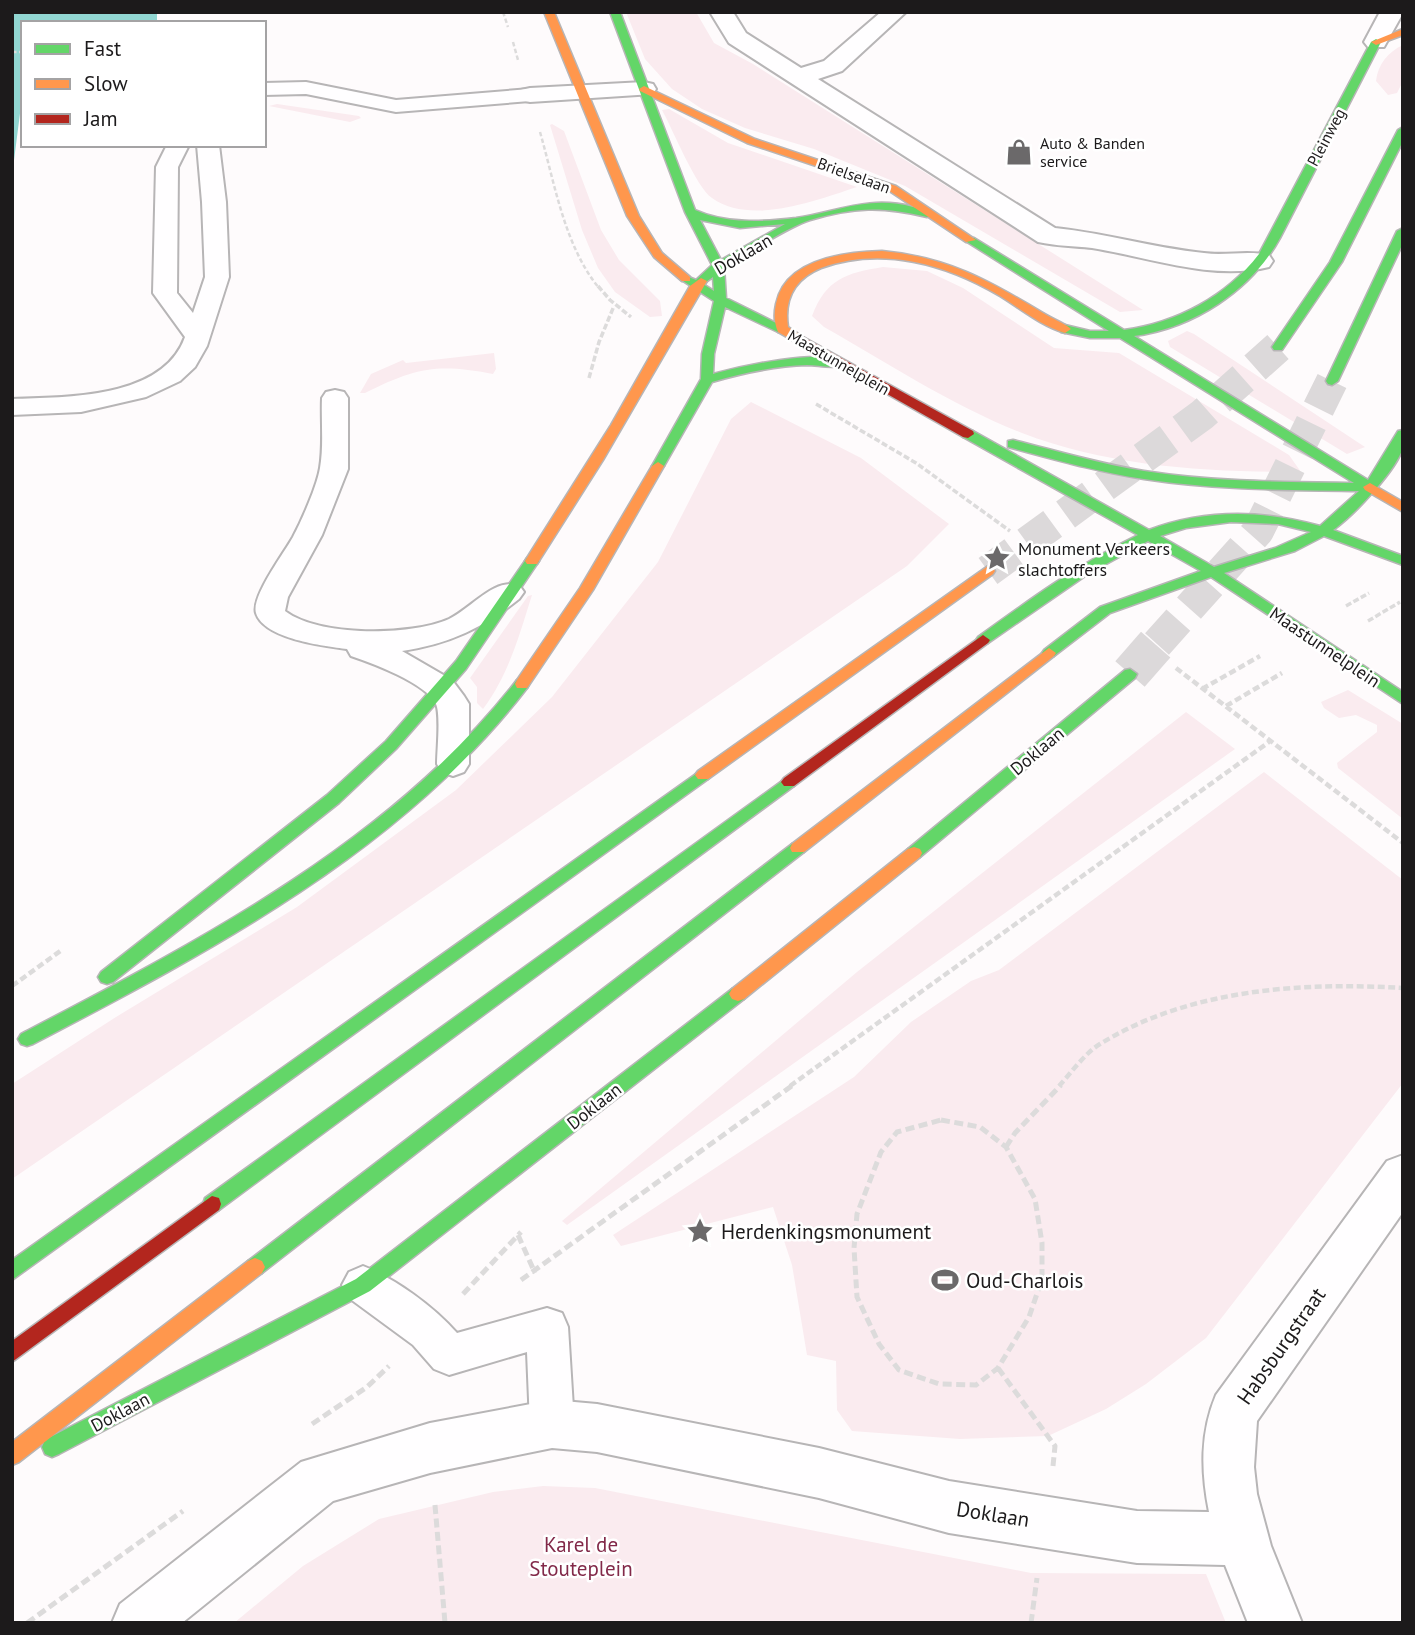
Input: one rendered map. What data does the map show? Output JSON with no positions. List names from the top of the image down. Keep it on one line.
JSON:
{"streets":{"main road":["Pleinweg","Brielselaan","Doklaan","Maastunnelplein"],"street":["Habsburgstraat"]},"crossings":[["Pleinweg","Maastunnelplein"],["Brielselaan","Doklaan"],["Brielselaan","Maastunnelplein"],["Doklaan","Habsburgstraat"]],"parks":["Karel de Stouteplein"],"places":{"shop":["Auto & Banden service"],"place":["Monument Verkeers slachtoffers","Herdenkingsmonument"],"sports":["Oud-Charlois"]},"legend":["Fast","Slow","Jam"]}
